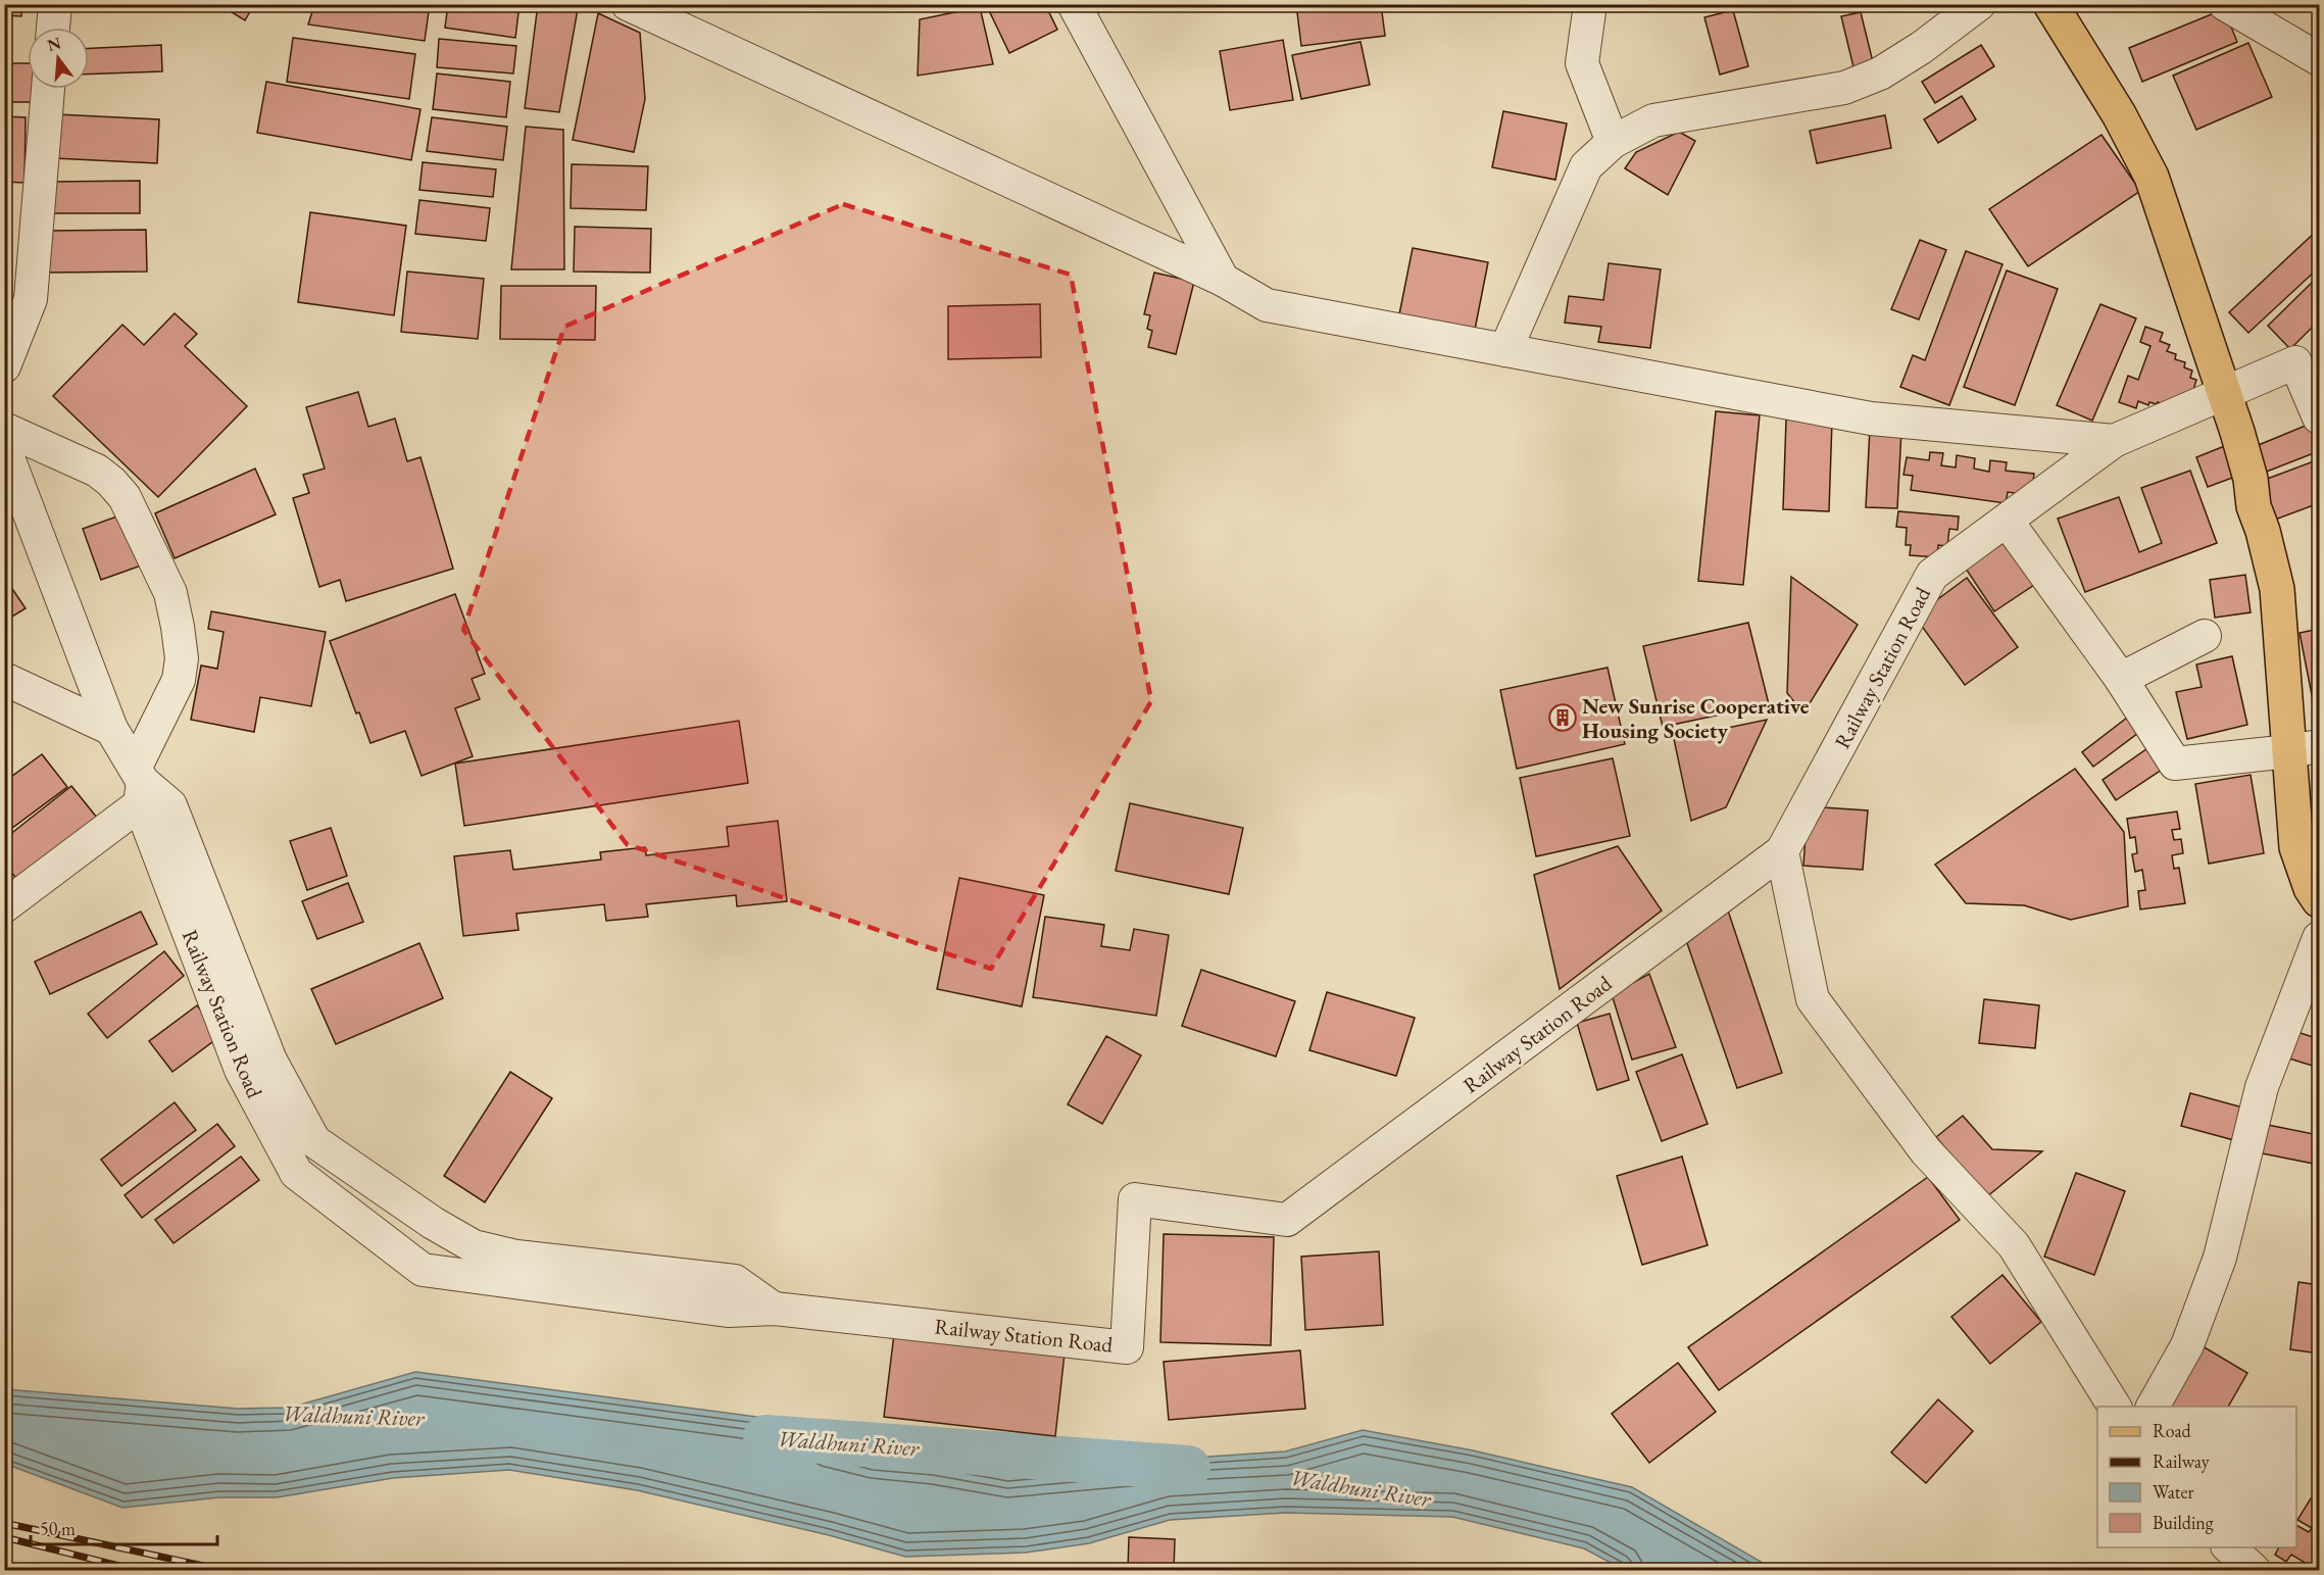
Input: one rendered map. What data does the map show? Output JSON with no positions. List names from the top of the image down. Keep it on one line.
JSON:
{"streets":{"street":["Railway Station Road"]},"water":["Waldhuni River"],"places":{"building":["New Sunrise Cooperative Housing Society"]},"legend":["Road","Railway","Water","Building"],"scale_bar":"50 m","north":"top"}
